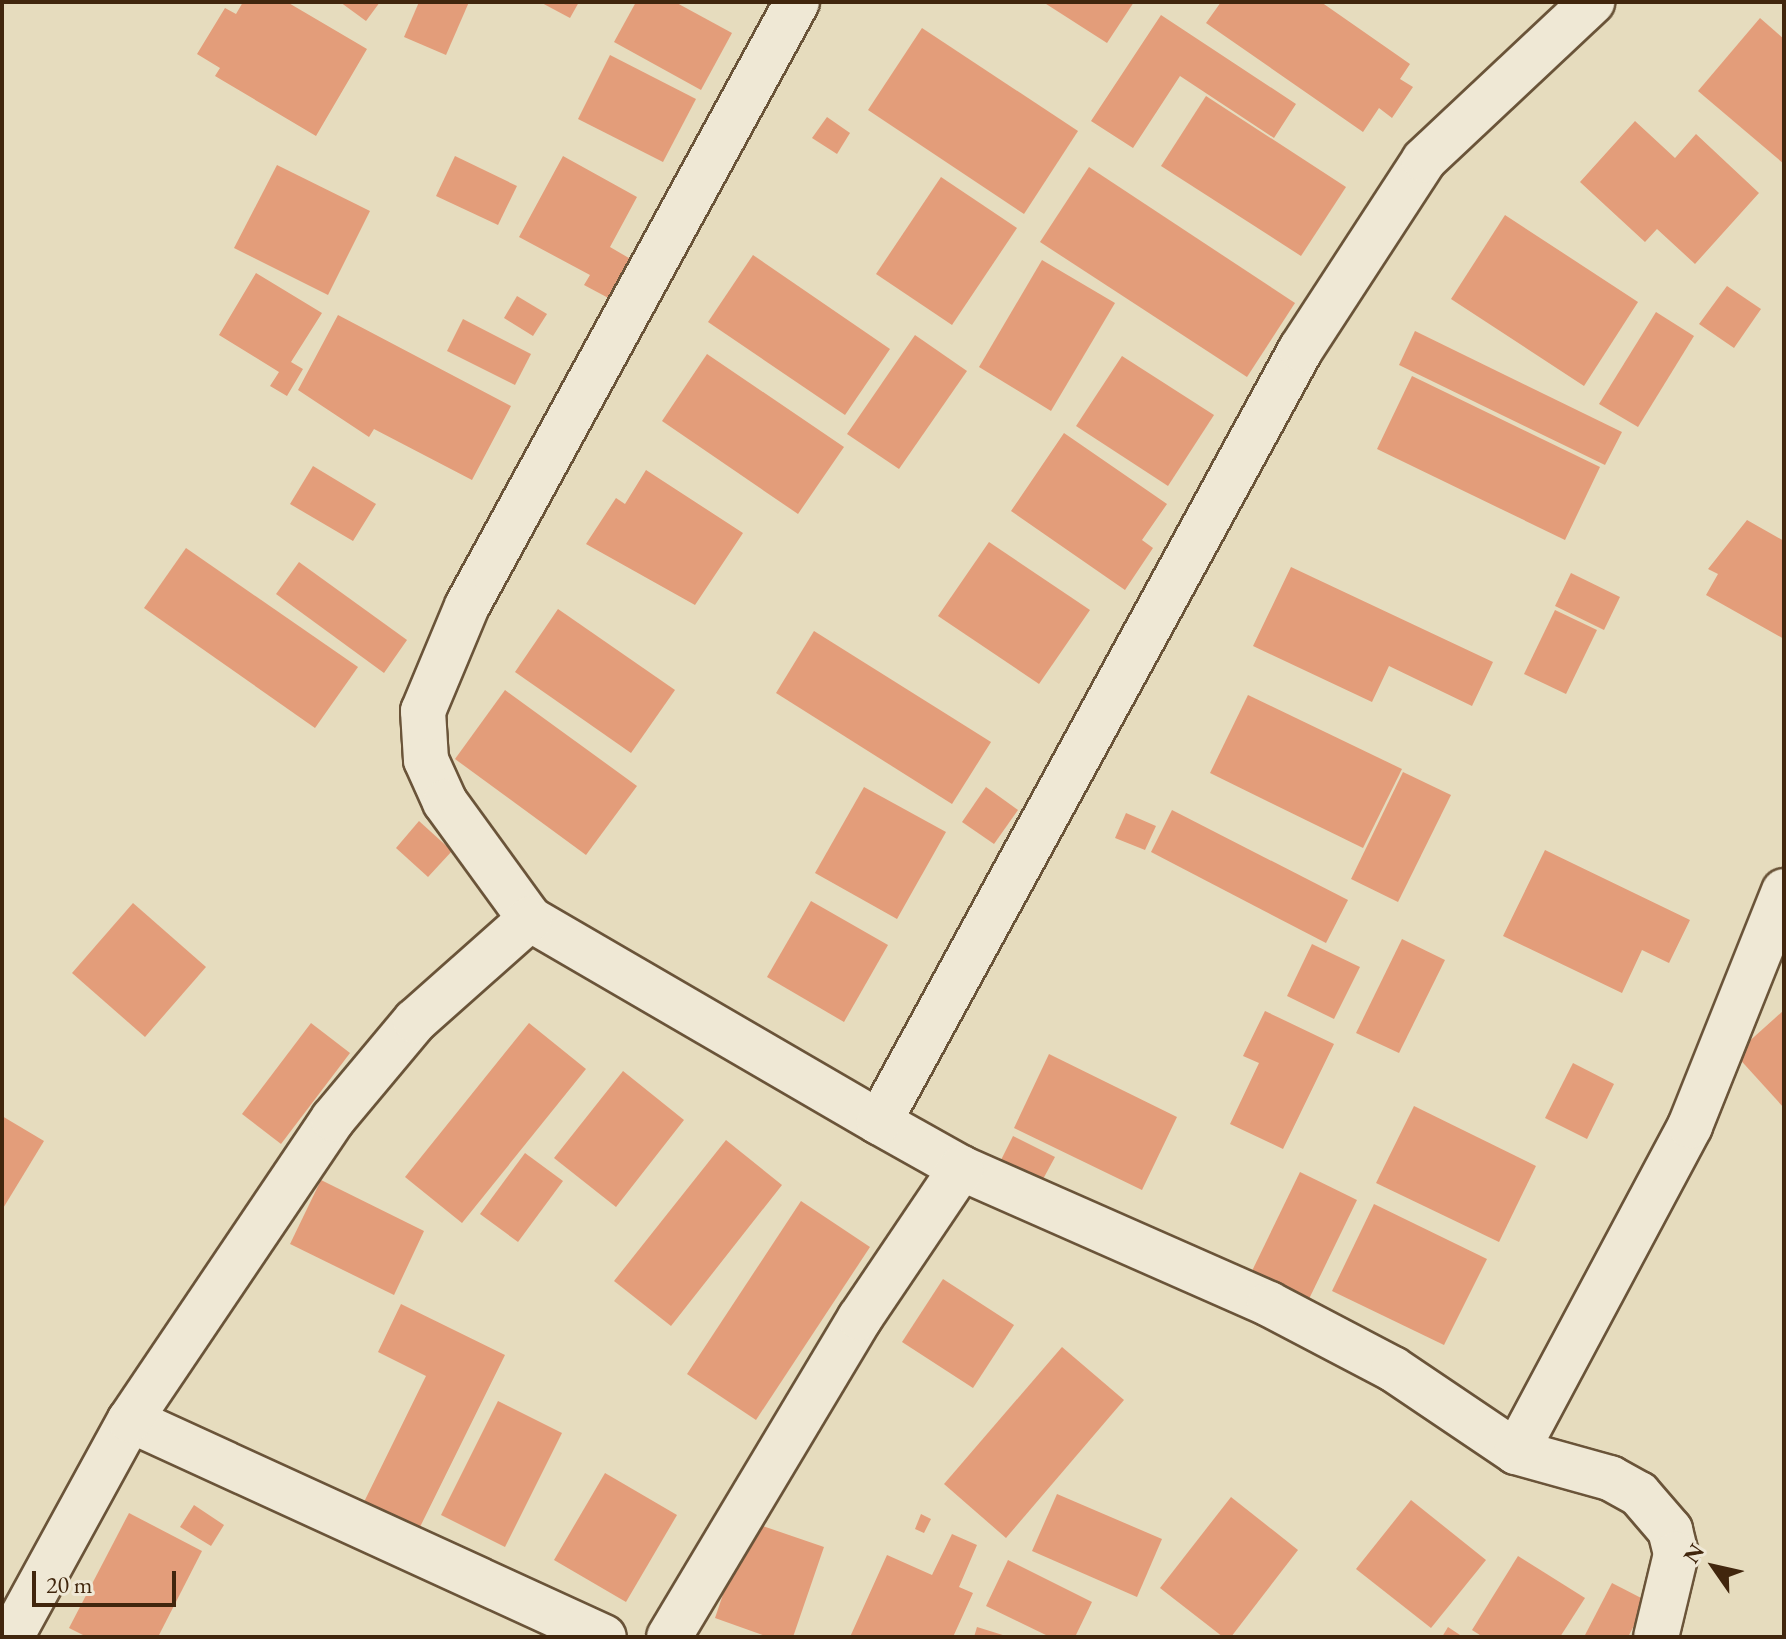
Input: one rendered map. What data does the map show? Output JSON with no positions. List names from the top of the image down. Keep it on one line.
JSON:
{"scale_bar":"20 m","north":"top left"}
